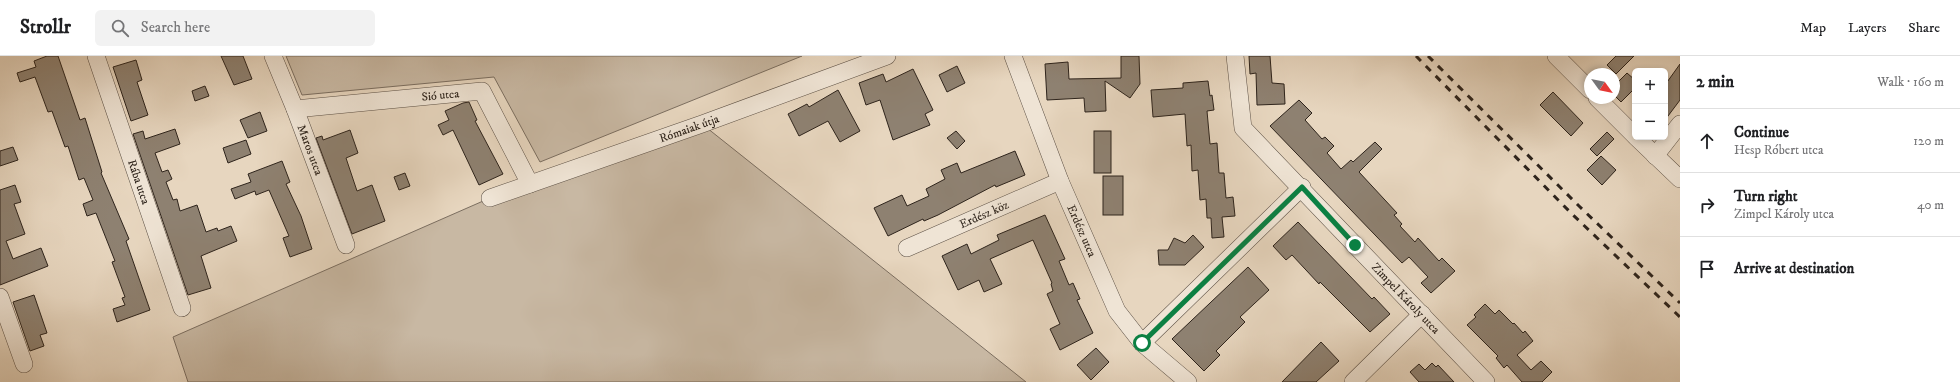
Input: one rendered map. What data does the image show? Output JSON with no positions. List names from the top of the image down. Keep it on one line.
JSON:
{"streets":{"street":["Sió utca","Rómaiak útja","Maros utca","Rába utca","Erdész köz","Erdész utca","Zimpel Károly utca"]},"crossings":[["Sió utca","Rómaiak útja"],["Sió utca","Maros utca"],["Erdész köz","Erdész utca"]],"north":"bottom right","page":{"header":"Strollr","search":"Search here","nav":["Map","Layers","Share"],"heading":["2 min","Walk · 160 m"],"map_buttons":["+","−"],"list":[["Continue","Hesp Róbert utca","120 m"],["Turn right","Zimpel Károly utca","40 m"],"Arrive at destination"]}}
